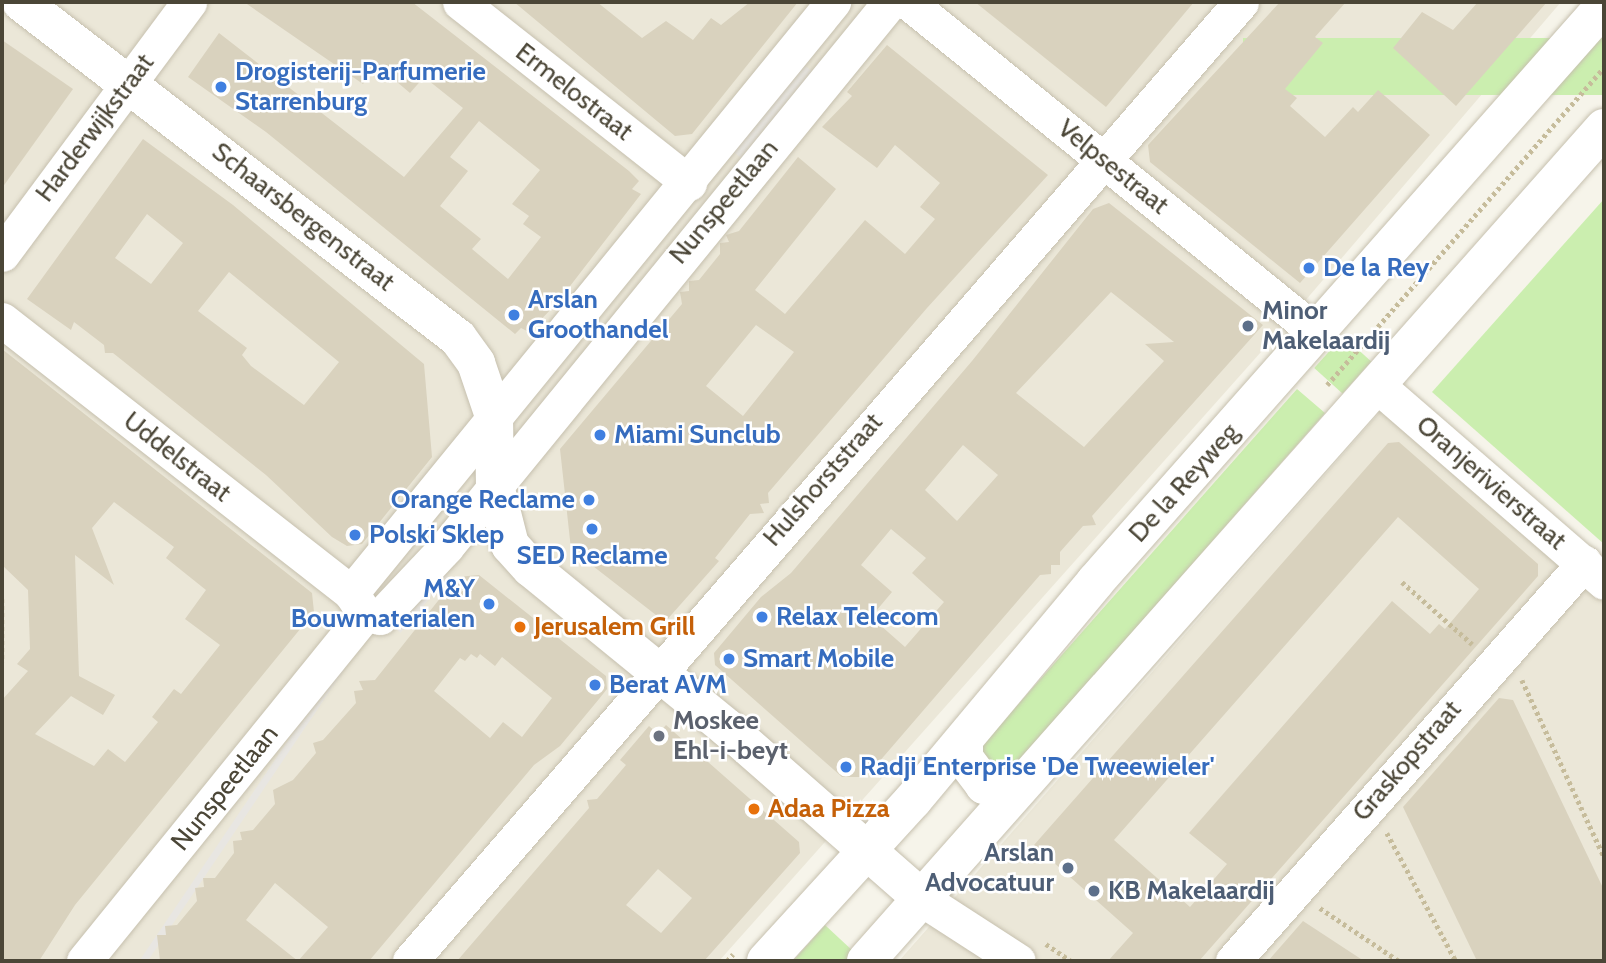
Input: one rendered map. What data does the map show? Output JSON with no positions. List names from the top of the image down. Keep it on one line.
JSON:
{"streets":{"street":["Ermelostraat","Harderwijkstraat","Velpsestraat","Nunspeetlaan","Schaarsbergenstraat","Uddelstraat","Hulshorststraat","De la Reyweg","Oranjerivierstraat","Graskopstraat"]},"crossings":[["Ermelostraat","Nunspeetlaan"],["Harderwijkstraat","Schaarsbergenstraat"],["Velpsestraat","Hulshorststraat"],["Velpsestraat","De la Reyweg"],["Nunspeetlaan","Schaarsbergenstraat"],["Nunspeetlaan","Uddelstraat"],["Schaarsbergenstraat","Hulshorststraat"],["Schaarsbergenstraat","De la Reyweg"],["Oranjerivierstraat","Graskopstraat"]],"places":["Drogisterij-Parfumerie Starrenburg","De la Rey","Arslan Groothandel","Minor Makelaardij","Miami Sunclub","Orange Reclame","SED Reclame","Polski Sklep","M&Y Bouwmaterialen","Relax Telecom","Jerusalem Grill","Smart Mobile","Berat AVM","Moskee Ehl-i-beyt","Radji Enterprise 'De Tweewieler'","Adaa Pizza","Arslan Advocatuur","KB Makelaardij"]}
